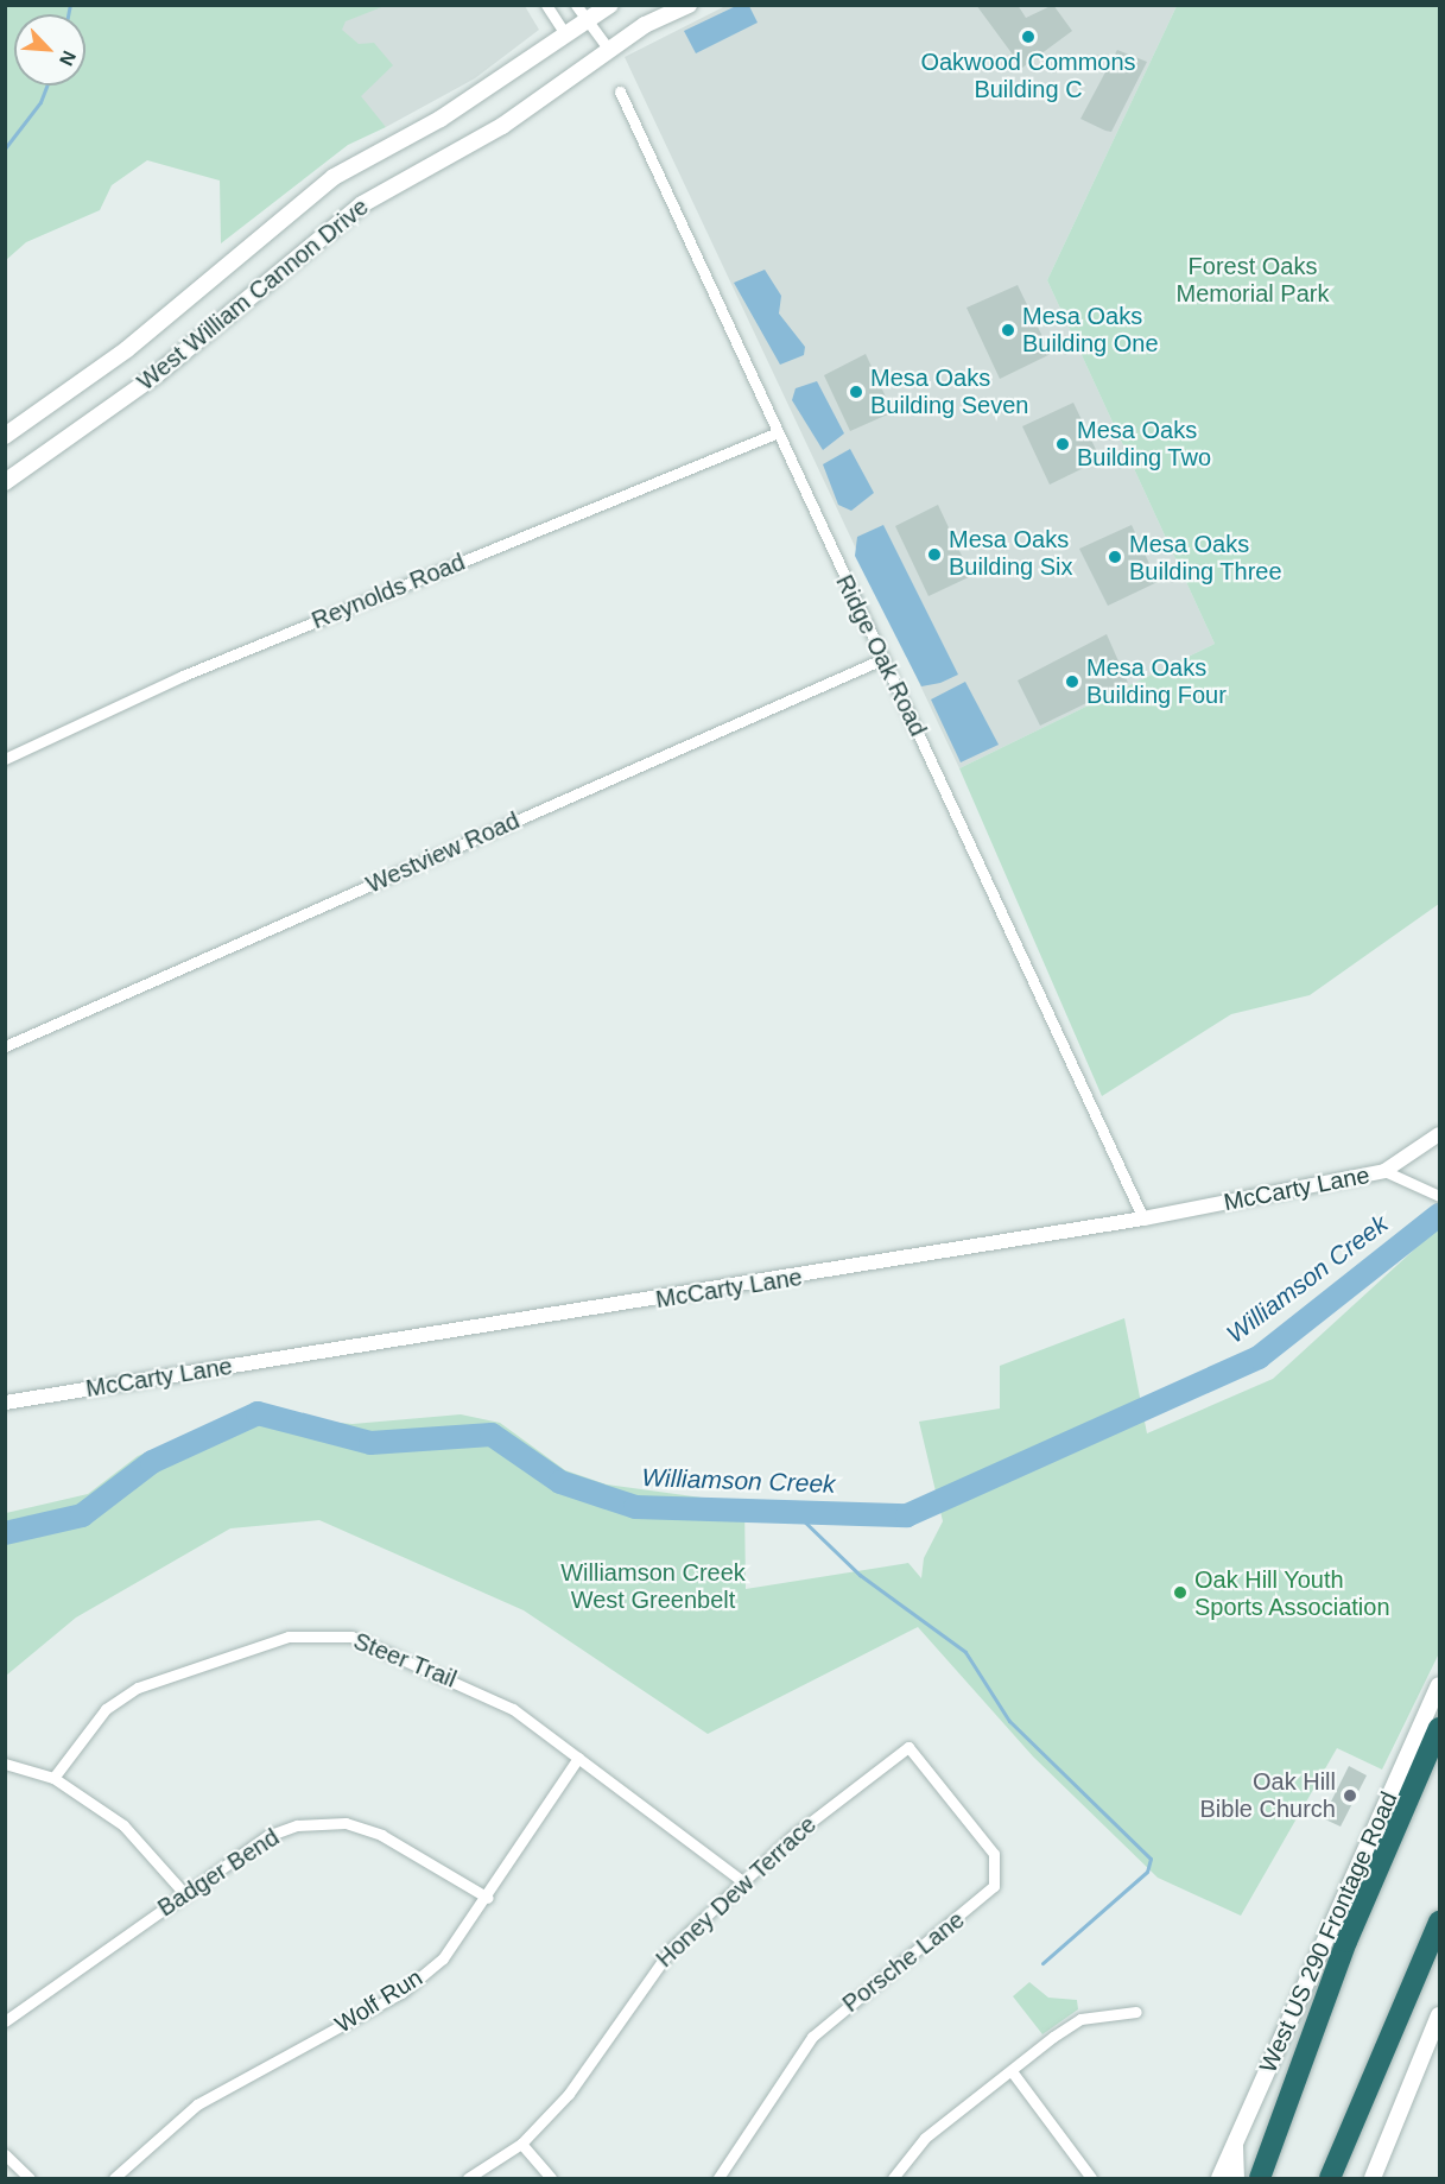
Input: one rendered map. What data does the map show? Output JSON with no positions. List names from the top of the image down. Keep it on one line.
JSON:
{"streets":{"main road":["West William Cannon Drive","West US 290 Frontage Road"],"street":["Reynolds Road","Ridge Oak Road","Westview Road","McCarty Lane","Steer Trail","Badger Bend","Honey Dew Terrace","Porsche Lane","Wolf Run"]},"crossings":[["Reynolds Road","Ridge Oak Road"],["Ridge Oak Road","Westview Road"],["Ridge Oak Road","McCarty Lane"],["Steer Trail","Honey Dew Terrace"],["Steer Trail","Wolf Run"],["Badger Bend","Wolf Run"],["Honey Dew Terrace","Porsche Lane"]],"water":["Williamson Creek"],"parks":["Forest Oaks Memorial Park","Williamson Creek West Greenbelt"],"places":["Oakwood Commons Building C","Mesa Oaks Building One","Mesa Oaks Building Seven","Mesa Oaks Building Two","Mesa Oaks Building Six","Mesa Oaks Building Three","Mesa Oaks Building Four","Oak Hill Youth Sports Association","Oak Hill Bible Church"],"north":"bottom right"}
